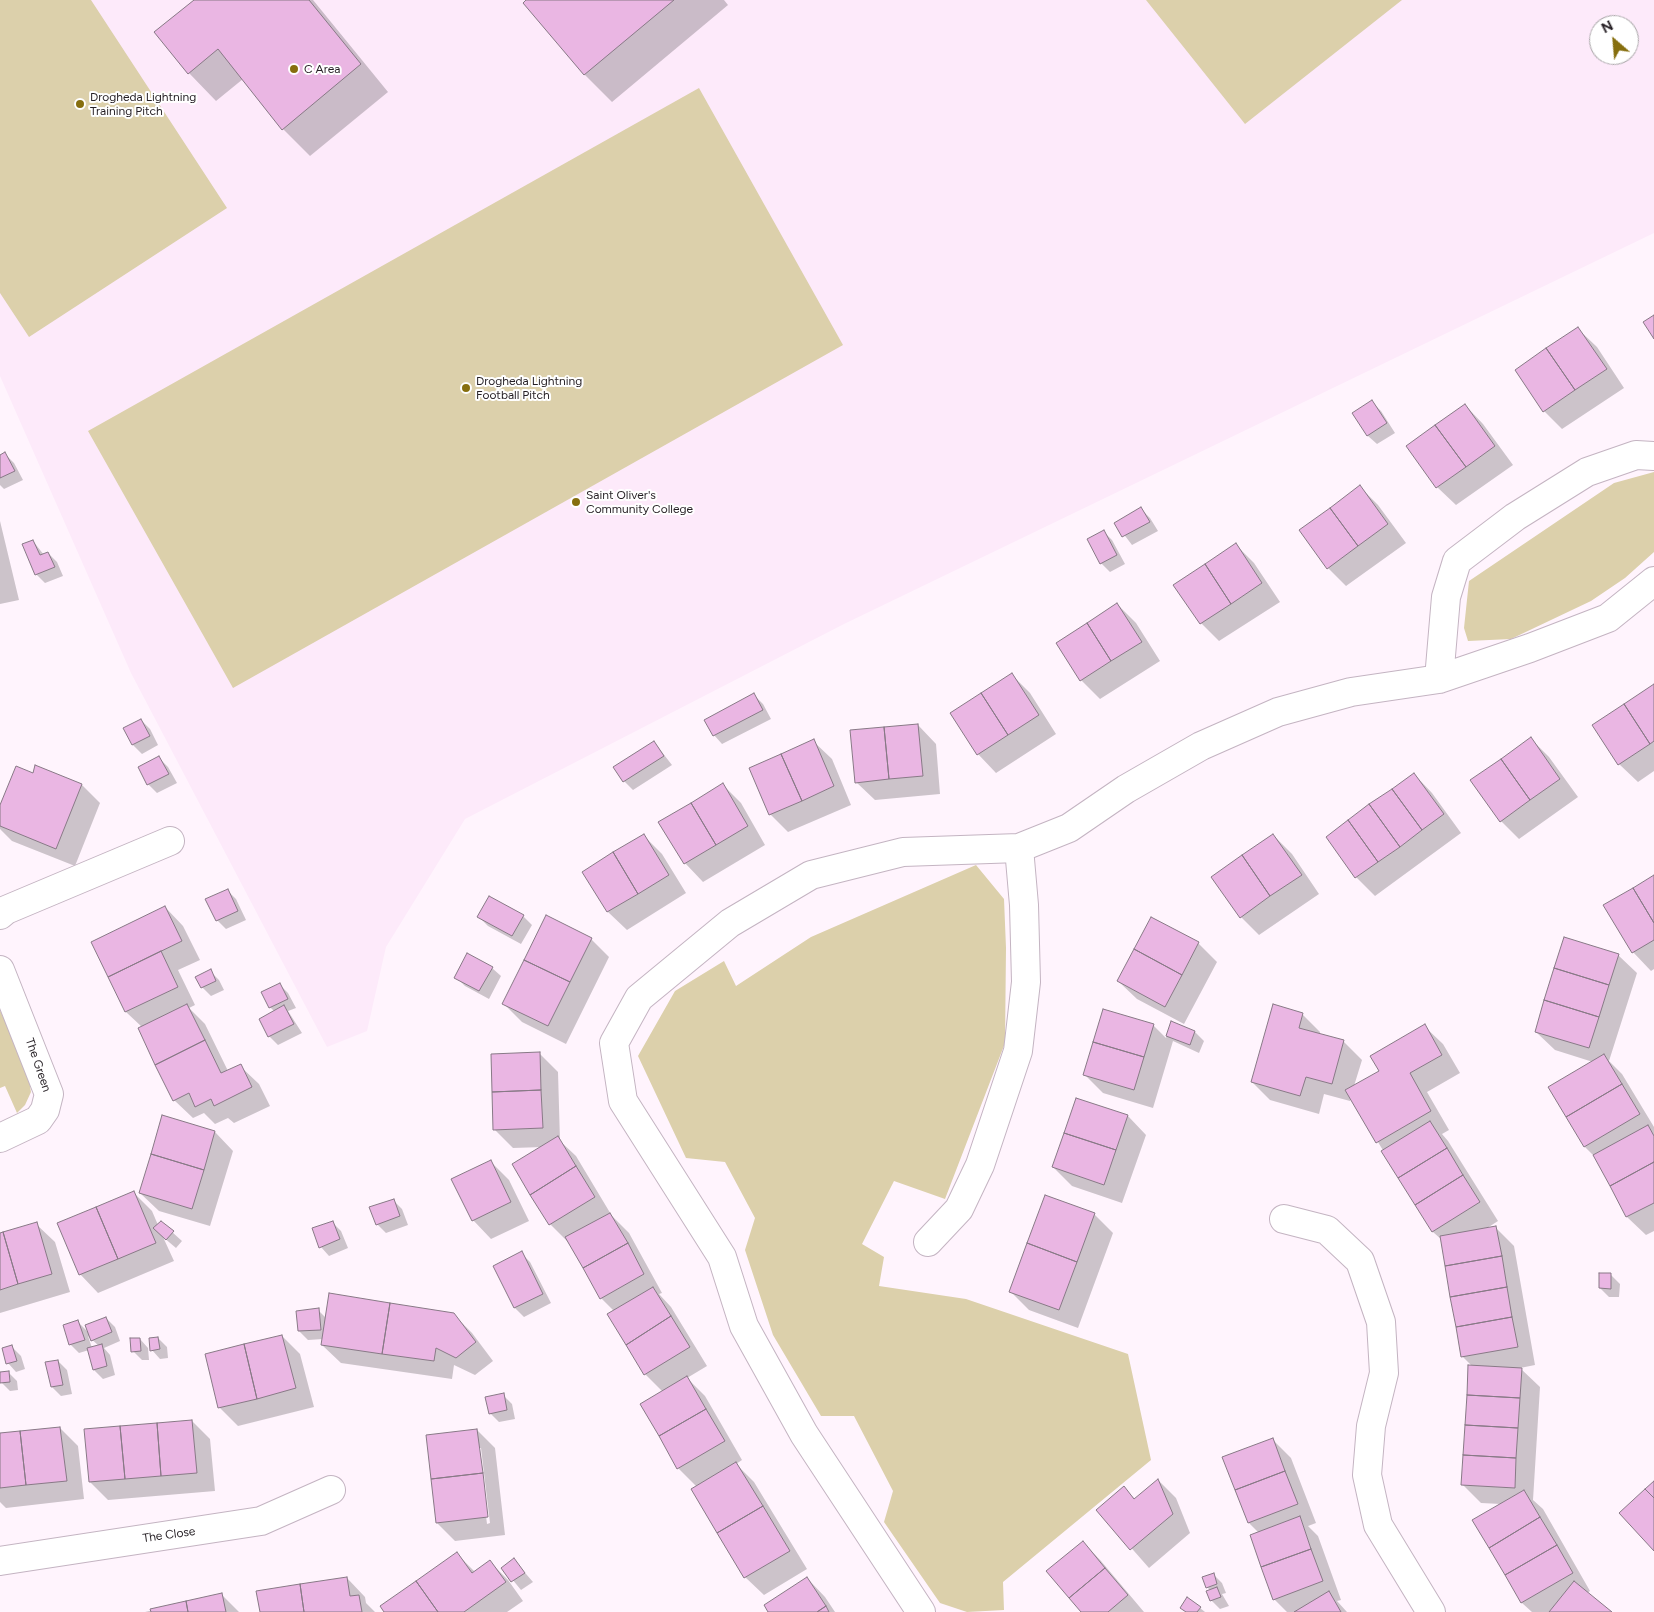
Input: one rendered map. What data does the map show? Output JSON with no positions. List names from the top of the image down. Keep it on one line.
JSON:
{"streets":{"street":["The Green","The Close"]},"places":["C Area","Drogheda Lightning Training Pitch","Drogheda Lightning Football Pitch","Saint Oliver's Community College"],"north":"top left"}
